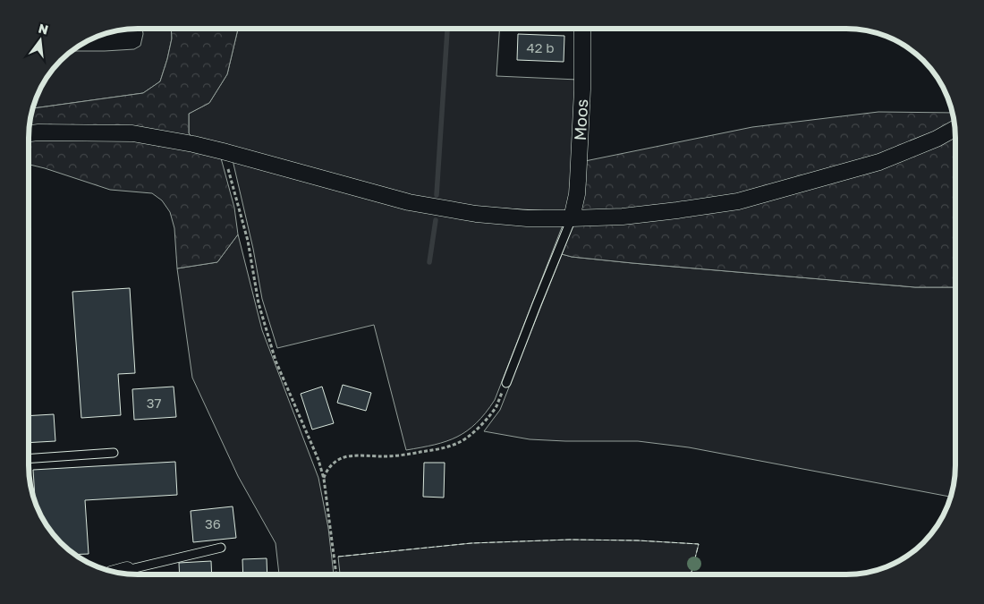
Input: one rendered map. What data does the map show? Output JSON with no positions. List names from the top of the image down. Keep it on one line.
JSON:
{"streets":{"street":["Moos"]},"house_numbers":["42 b","37","36"],"north":"top"}
